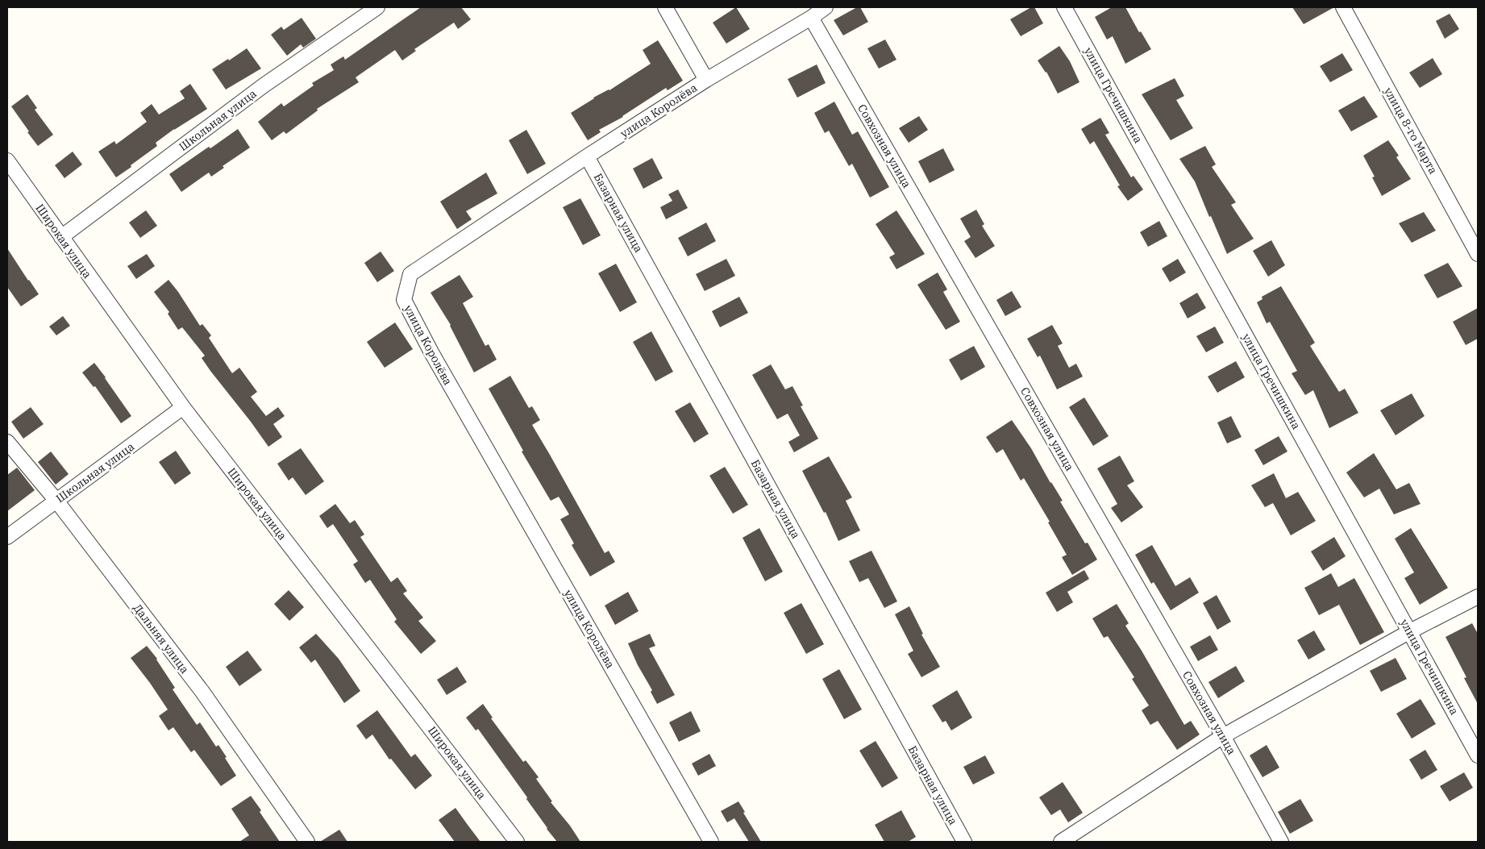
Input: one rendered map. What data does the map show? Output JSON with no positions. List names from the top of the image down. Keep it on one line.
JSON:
{"streets":{"street":["улица Гречишкина","улица Королёва","Школьная улица","улица 8-го Марта","Совхозная улица","Базарная улица","Широкая улица","Дальняя улица"]},"crossings":[["улица Королёва","Совхозная улица"],["улица Королёва","Базарная улица"],["Школьная улица","Широкая улица"],["Школьная улица","Дальняя улица"]]}
